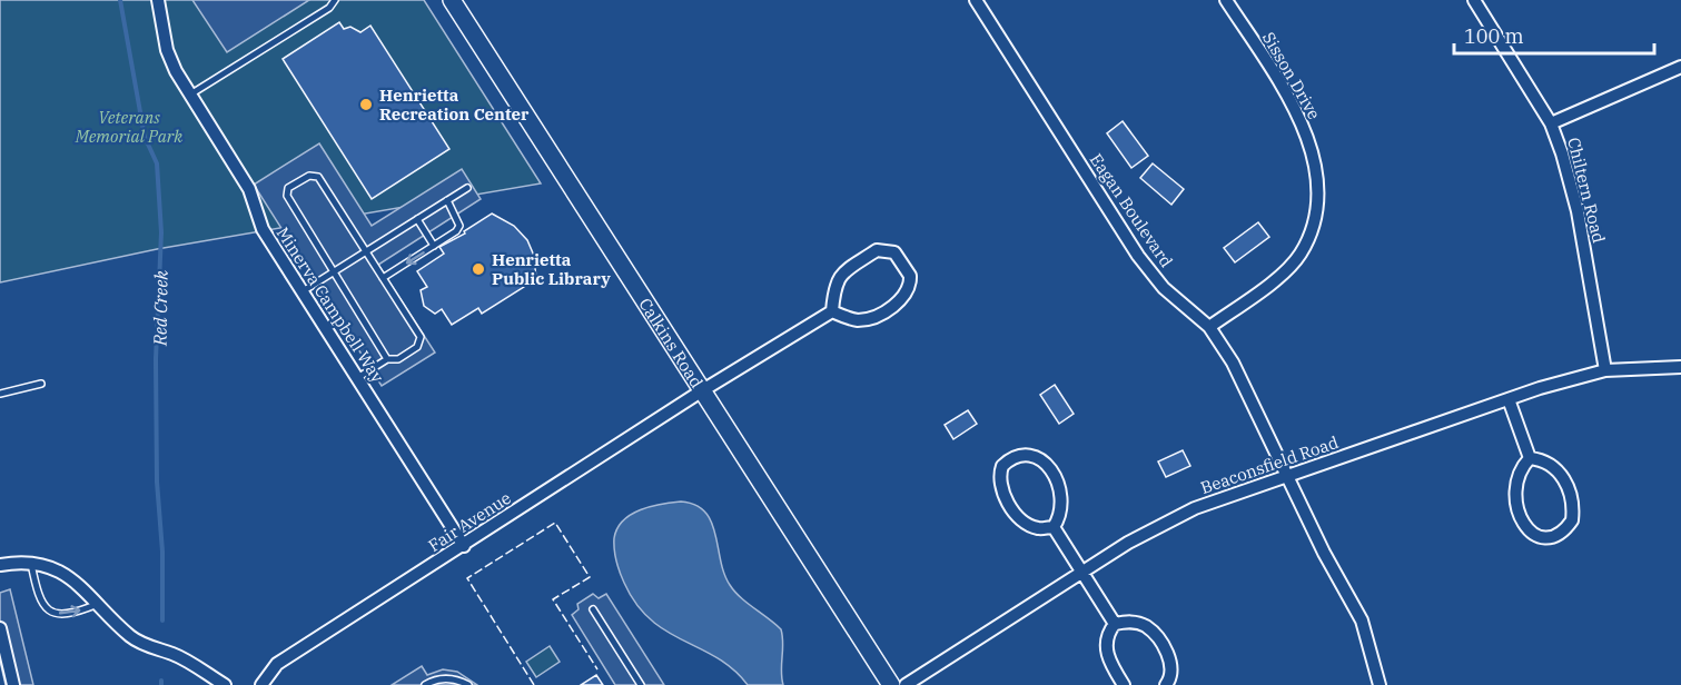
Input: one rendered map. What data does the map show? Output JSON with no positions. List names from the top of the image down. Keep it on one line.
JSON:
{"streets":{"main road":["Calkins Road"],"street":["Sisson Drive","Chiltern Road","Eagan Boulevard","Minerva Campbell Way","Beaconsfield Road","Fair Avenue"]},"crossings":[["Sisson Drive","Eagan Boulevard"],["Chiltern Road","Beaconsfield Road"],["Eagan Boulevard","Beaconsfield Road"],["Minerva Campbell Way","Fair Avenue"],["Calkins Road","Fair Avenue"]],"water":["Red Creek"],"parks":["Veterans Memorial Park"],"places":["Henrietta Recreation Center","Henrietta Public Library"],"scale_bar":"100 m"}
